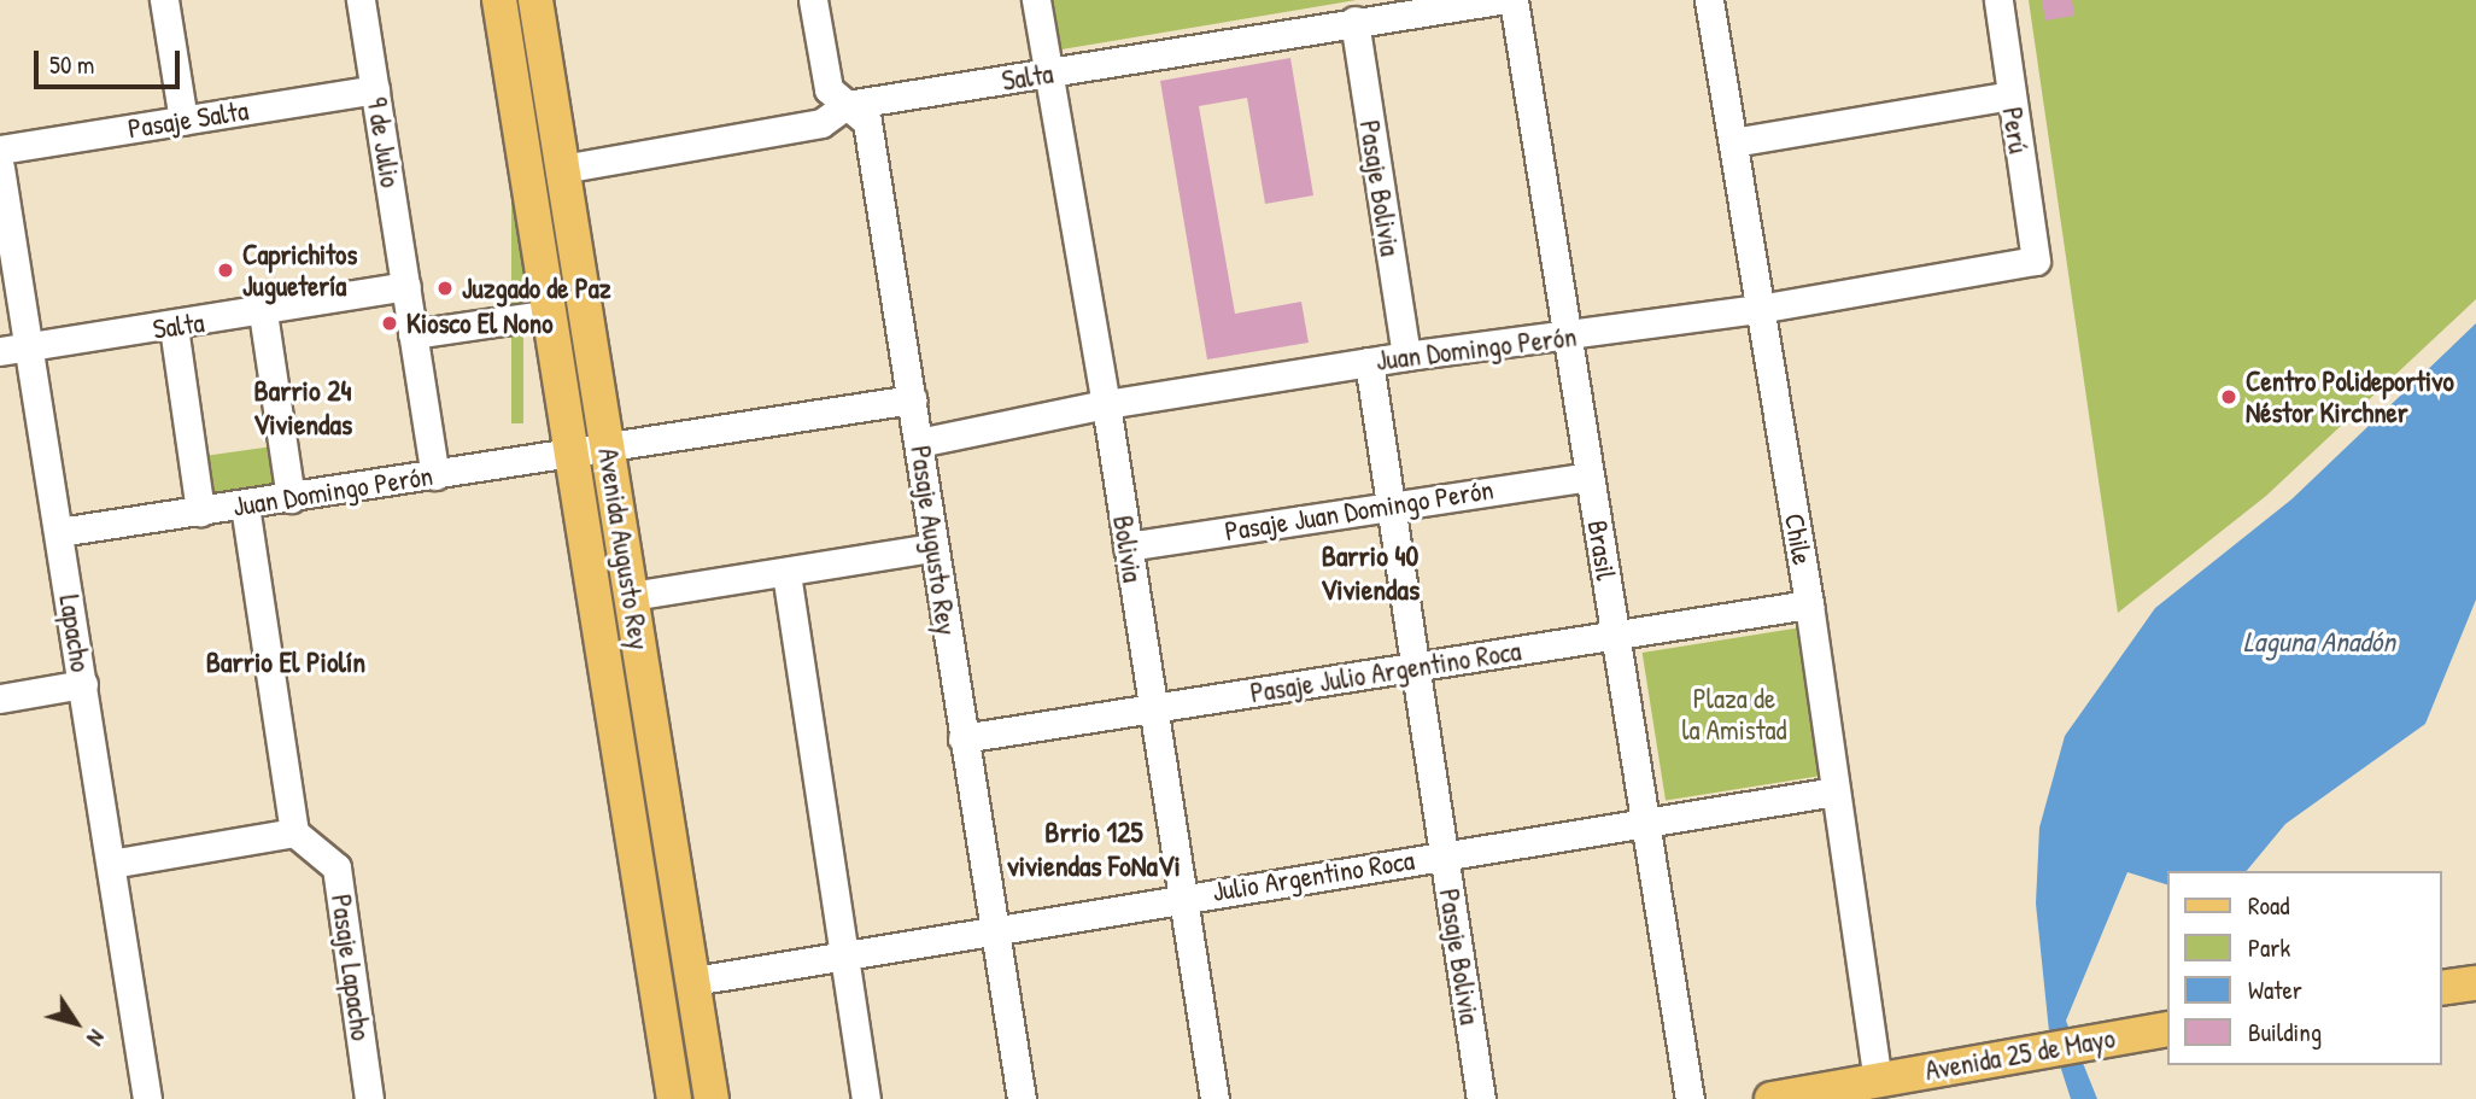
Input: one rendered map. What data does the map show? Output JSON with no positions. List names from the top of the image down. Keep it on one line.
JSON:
{"streets":{"main road":["Avenida Augusto Rey","Avenida 25 de Mayo"],"street":["Salta","Pasaje Salta","Perú","9 de Julio","Pasaje Bolivia","Juan Domingo Perón","Pasaje Juan Domingo Perón","Chile","Pasaje Augusto Rey","Bolivia","Brasil","Lapacho","Pasaje Julio Argentino Roca","Julio Argentino Roca","Pasaje Lapacho"]},"crossings":[["Salta","9 de Julio"],["Salta","Pasaje Bolivia"],["Salta","Pasaje Augusto Rey"],["Salta","Avenida Augusto Rey"],["Salta","Bolivia"],["Salta","Lapacho"],["Pasaje Salta","9 de Julio"],["Perú","Juan Domingo Perón"],["9 de Julio","Juan Domingo Perón"],["Pasaje Bolivia","Juan Domingo Perón"],["Pasaje Bolivia","Pasaje Juan Domingo Perón"],["Pasaje Bolivia","Pasaje Julio Argentino Roca"],["Pasaje Bolivia","Julio Argentino Roca"],["Juan Domingo Perón","Chile"],["Juan Domingo Perón","Pasaje Augusto Rey"],["Juan Domingo Perón","Avenida Augusto Rey"],["Juan Domingo Perón","Bolivia"],["Juan Domingo Perón","Brasil"],["Juan Domingo Perón","Lapacho"],["Pasaje Juan Domingo Perón","Bolivia"],["Pasaje Juan Domingo Perón","Brasil"],["Chile","Pasaje Julio Argentino Roca"],["Chile","Julio Argentino Roca"],["Chile","Avenida 25 de Mayo"],["Pasaje Augusto Rey","Pasaje Julio Argentino Roca"],["Pasaje Augusto Rey","Julio Argentino Roca"],["Avenida Augusto Rey","Julio Argentino Roca"],["Bolivia","Pasaje Julio Argentino Roca"],["Bolivia","Julio Argentino Roca"],["Brasil","Pasaje Julio Argentino Roca"],["Brasil","Julio Argentino Roca"]],"districts":["Barrio 24 Viviendas","Barrio 40 Viviendas","Barrio El Piolín","Brrio 125 viviendas FoNaVi"],"water":["Laguna Anadón"],"parks":["Plaza de la Amistad"],"places":["Caprichitos Juguetería","Juzgado de Paz","Kiosco El Nono","Centro Polideportivo Néstor Kirchner"],"legend":["Road","Park","Water","Building"],"scale_bar":"50 m","north":"bottom right"}
